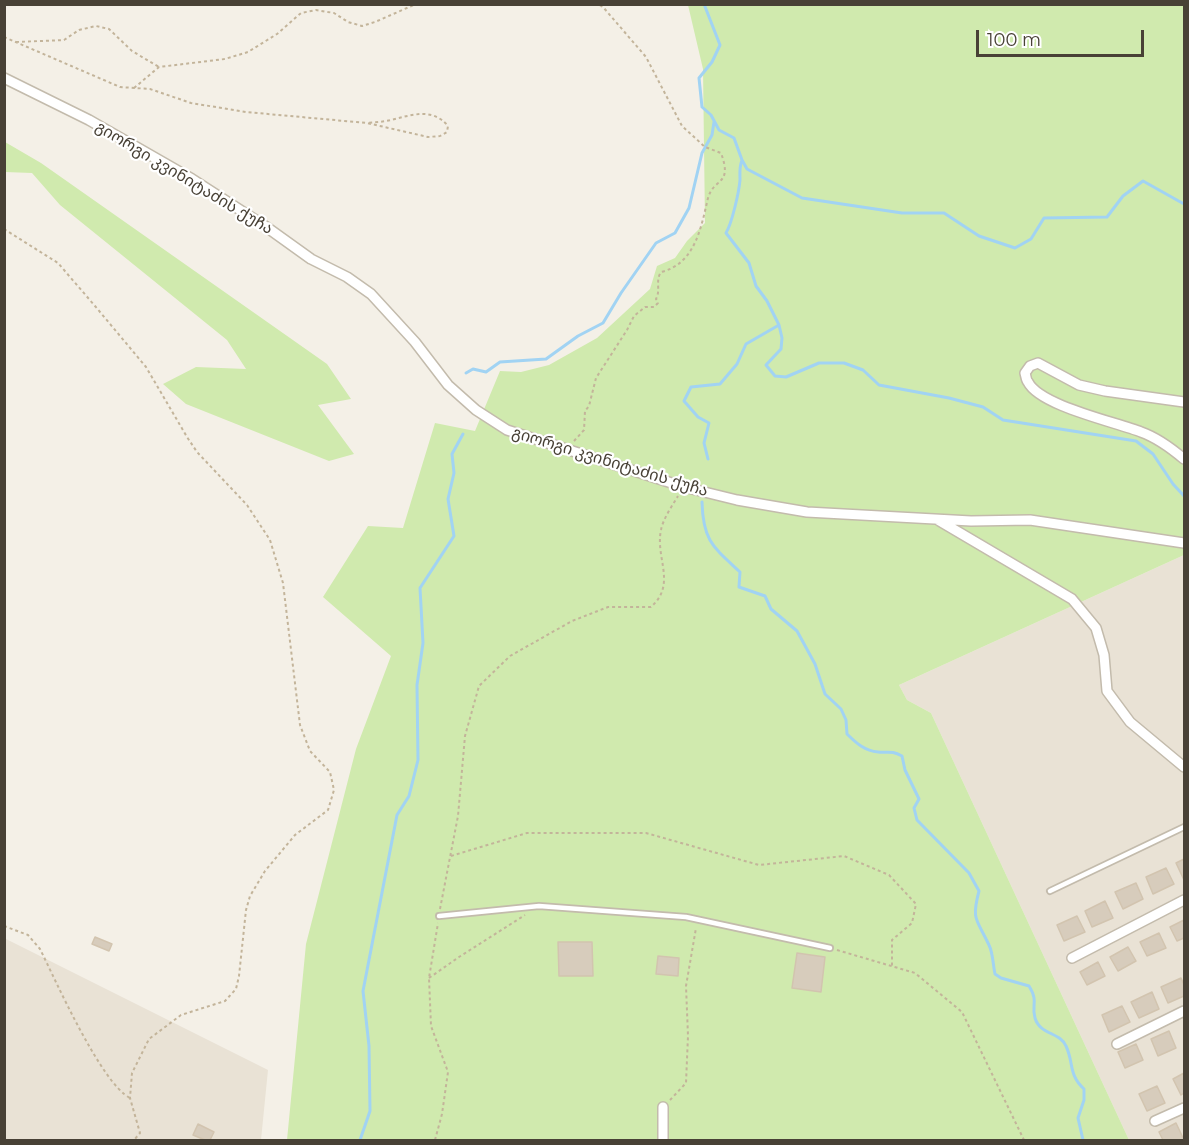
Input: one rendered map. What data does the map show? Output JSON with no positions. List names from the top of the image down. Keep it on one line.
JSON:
{"streets":{"street":["გიორგი კვინიტაძის ქუჩა"]},"scale_bar":"100 m"}
